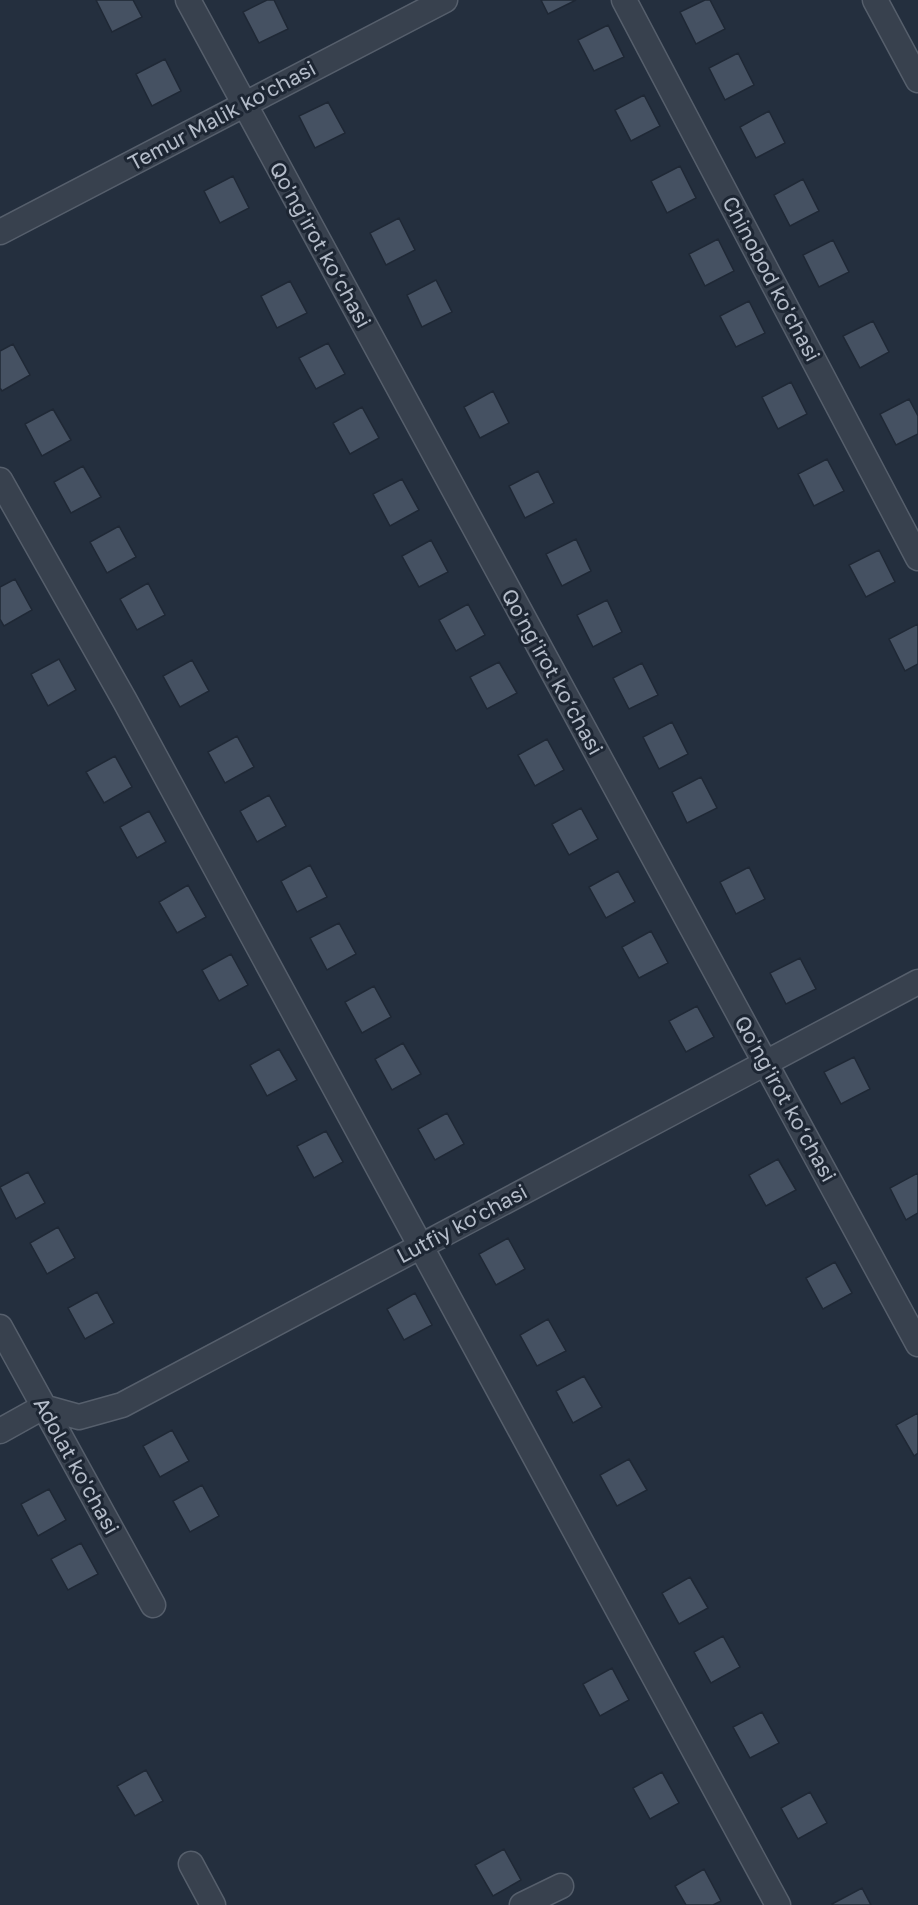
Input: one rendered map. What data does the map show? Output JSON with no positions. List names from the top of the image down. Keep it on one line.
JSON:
{"streets":{"street":["Temur Malik ko'chasi","Qo'ng'irot ko‘chasi","Chinobod ko'chasi","Lutfiy ko'chasi","Adolat ko'chasi"]},"crossings":[["Temur Malik ko'chasi","Qo'ng'irot ko‘chasi"],["Qo'ng'irot ko‘chasi","Lutfiy ko'chasi"],["Lutfiy ko'chasi","Adolat ko'chasi"]]}
